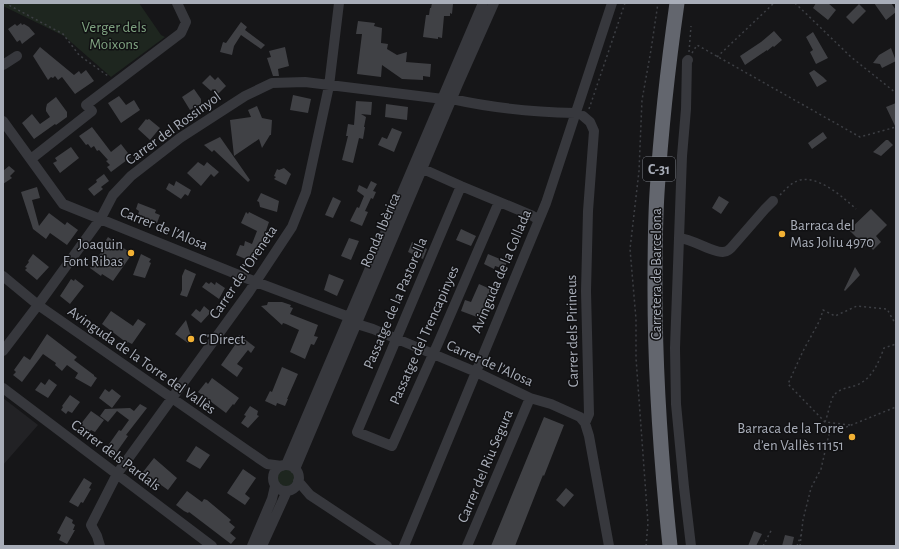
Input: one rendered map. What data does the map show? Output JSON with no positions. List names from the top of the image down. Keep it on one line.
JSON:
{"streets":{"highway":["C-31","Carretera de Barcelona"],"street":["Carrer del Rossinyol","Carrer de l'Alosa","Ronda Ibèrica","Avinguda de la Collada","Carrer de l'Oreneta","Passatge de la Pastorella","Carrer dels Pirineus","Passatge del Trencapinyes","Avinguda de la Torre del Vallès","Carrer dels Pardals","Carrer del Riu Segura"]},"crossings":[["Carrer del Rossinyol","Carrer de l'Alosa"],["Carrer del Rossinyol","Ronda Ibèrica"],["Carrer del Rossinyol","Avinguda de la Collada"],["Carrer del Rossinyol","Carrer de l'Oreneta"],["Carrer del Rossinyol","Carrer dels Pirineus"],["Carrer del Rossinyol","Avinguda de la Torre del Vallès"],["Carrer de l'Alosa","Ronda Ibèrica"],["Carrer de l'Alosa","Avinguda de la Collada"],["Carrer de l'Alosa","Carrer de l'Oreneta"],["Carrer de l'Alosa","Passatge de la Pastorella"],["Carrer de l'Alosa","Carrer dels Pirineus"],["Carrer de l'Alosa","Passatge del Trencapinyes"],["Carrer de l'Alosa","Carrer del Riu Segura"],["Ronda Ibèrica","Avinguda de la Torre del Vallès"],["Avinguda de la Collada","Carrer dels Pirineus"],["Carrer de l'Oreneta","Avinguda de la Torre del Vallès"],["Carrer de l'Oreneta","Carrer dels Pardals"],["Passatge de la Pastorella","Passatge del Trencapinyes"]],"parks":["Verger dels Moixons"],"places":["Barraca del Mas Joliu 4970","Joaquin Font Ribas","C'Direct","Barraca de la Torre d’en Vallès 11151"]}
